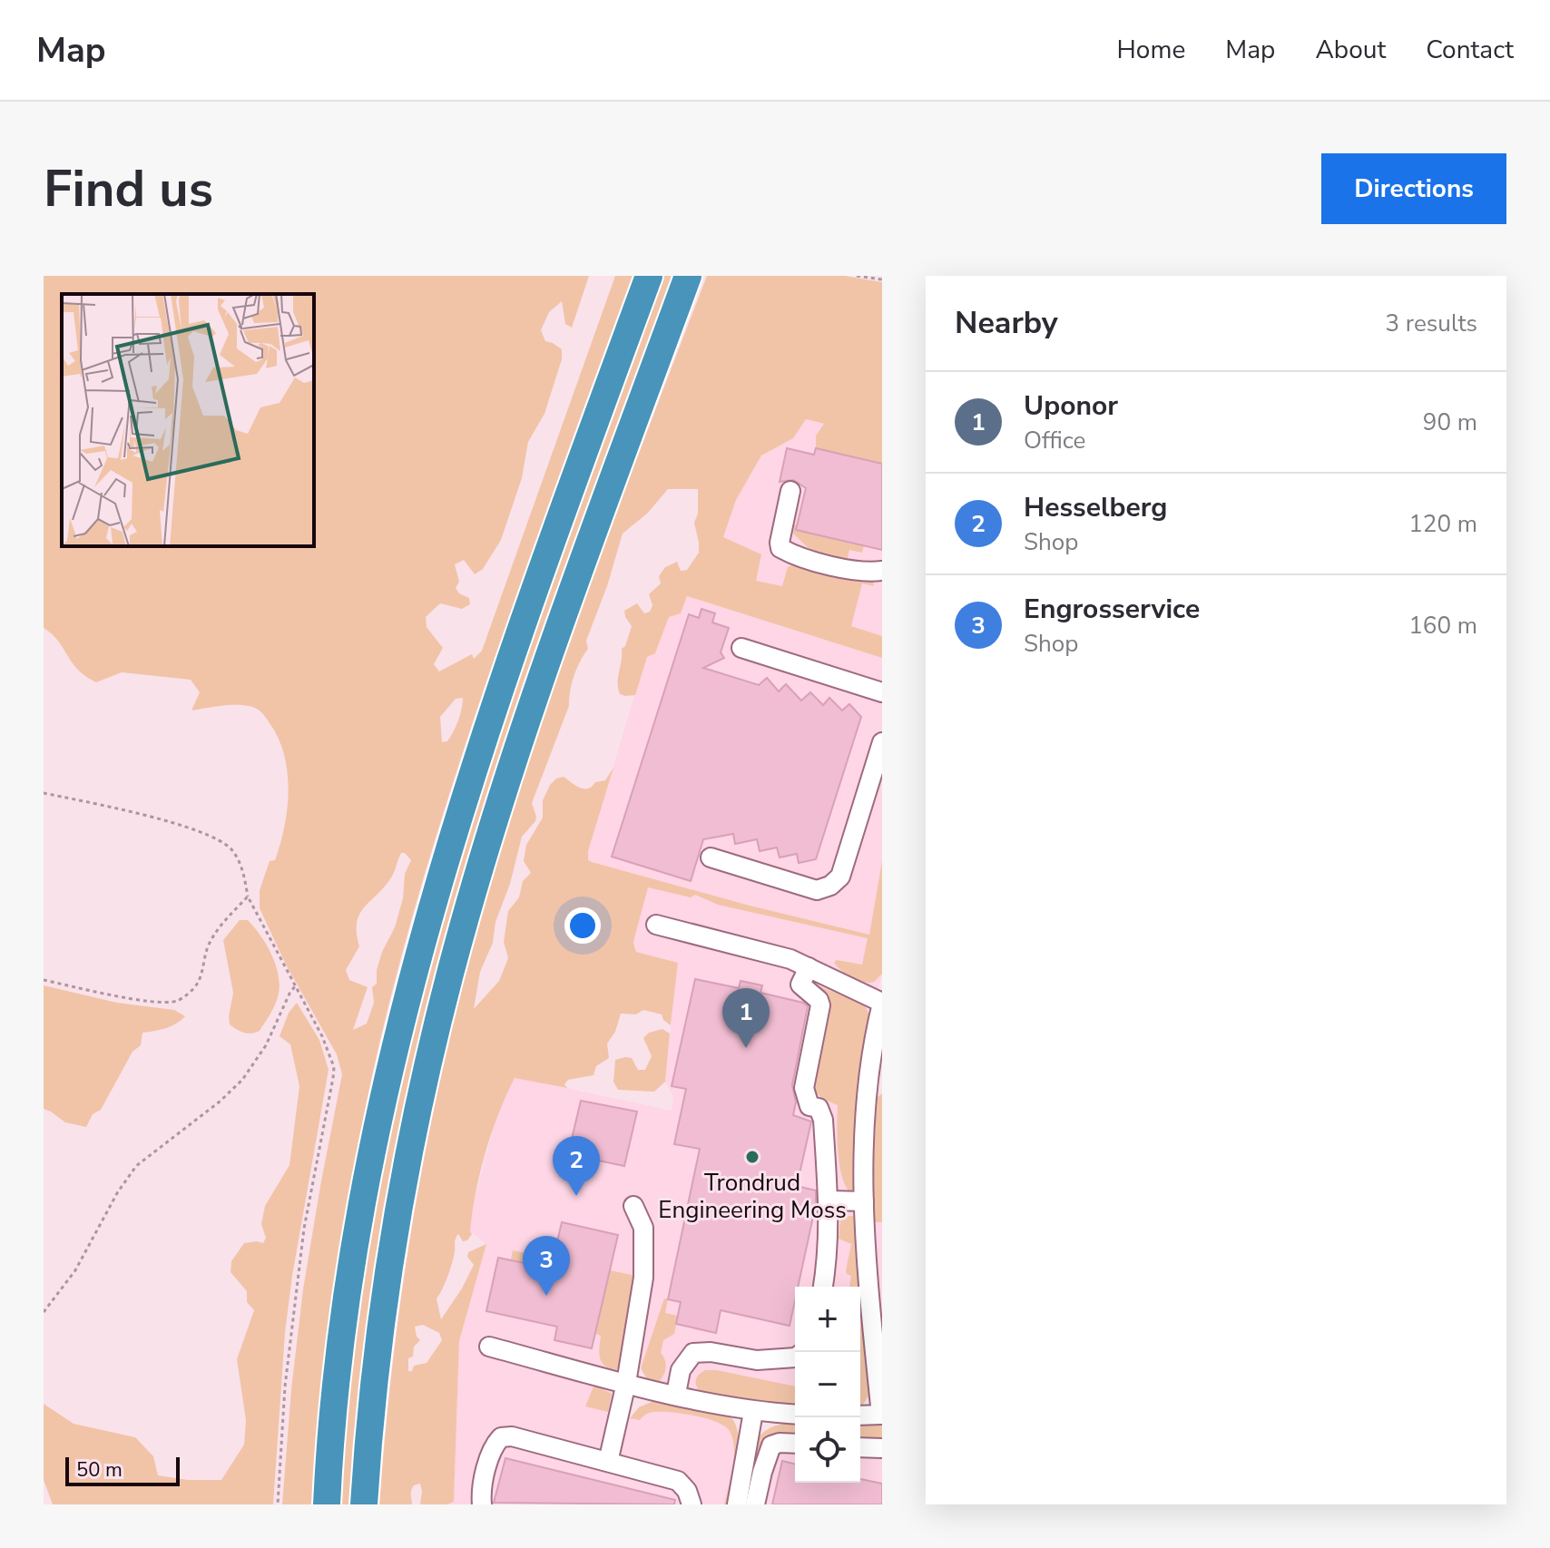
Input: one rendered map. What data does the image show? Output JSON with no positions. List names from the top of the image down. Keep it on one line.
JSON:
{"places":["Trondrud Engineering Moss"],"scale_bar":"50 m","page":{"header":"Map","nav":["Home","Map","About","Contact"],"buttons":"Directions","title":"Find us","heading":["Nearby","3 results"],"list":[{"mark":"1","name":"Uponor","note":"Office","value":"90 m"},{"mark":"2","name":"Hesselberg","note":"Shop","value":"120 m"},{"mark":"3","name":"Engrosservice","note":"Shop","value":"160 m"}],"pins":["1","2","3"],"map_buttons":["+","−"],"scale":"50 m"}}
